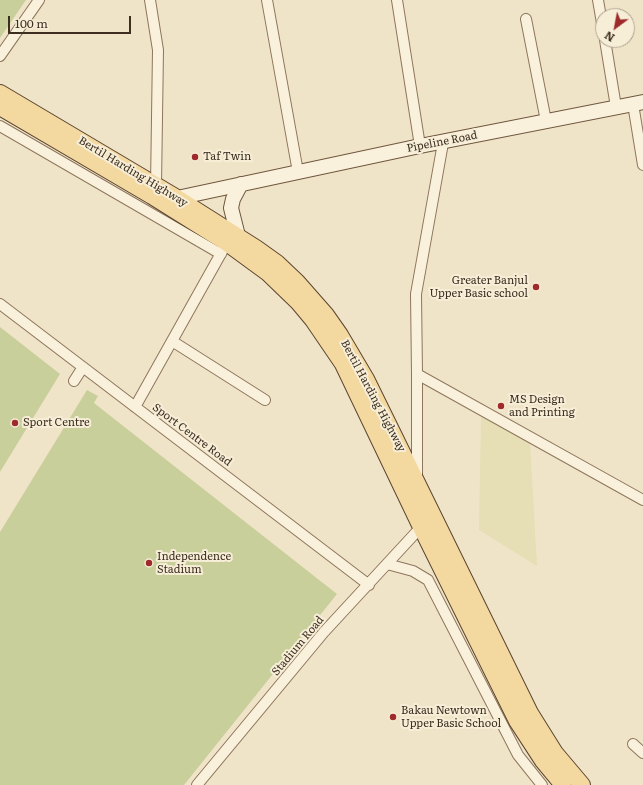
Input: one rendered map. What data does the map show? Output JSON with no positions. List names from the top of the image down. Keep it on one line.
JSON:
{"streets":{"main road":["Bertil Harding Highway"],"street":["Pipeline Road","Sport Centre Road","Stadium Road"]},"crossings":[["Pipeline Road","Bertil Harding Highway"],["Bertil Harding Highway","Stadium Road"],["Sport Centre Road","Stadium Road"]],"places":["Taf Twin","Greater Banjul Upper Basic school","MS Design and Printing","Sport Centre","Independence Stadium","Bakau Newtown Upper Basic School"],"scale_bar":"100 m","north":"bottom left"}
